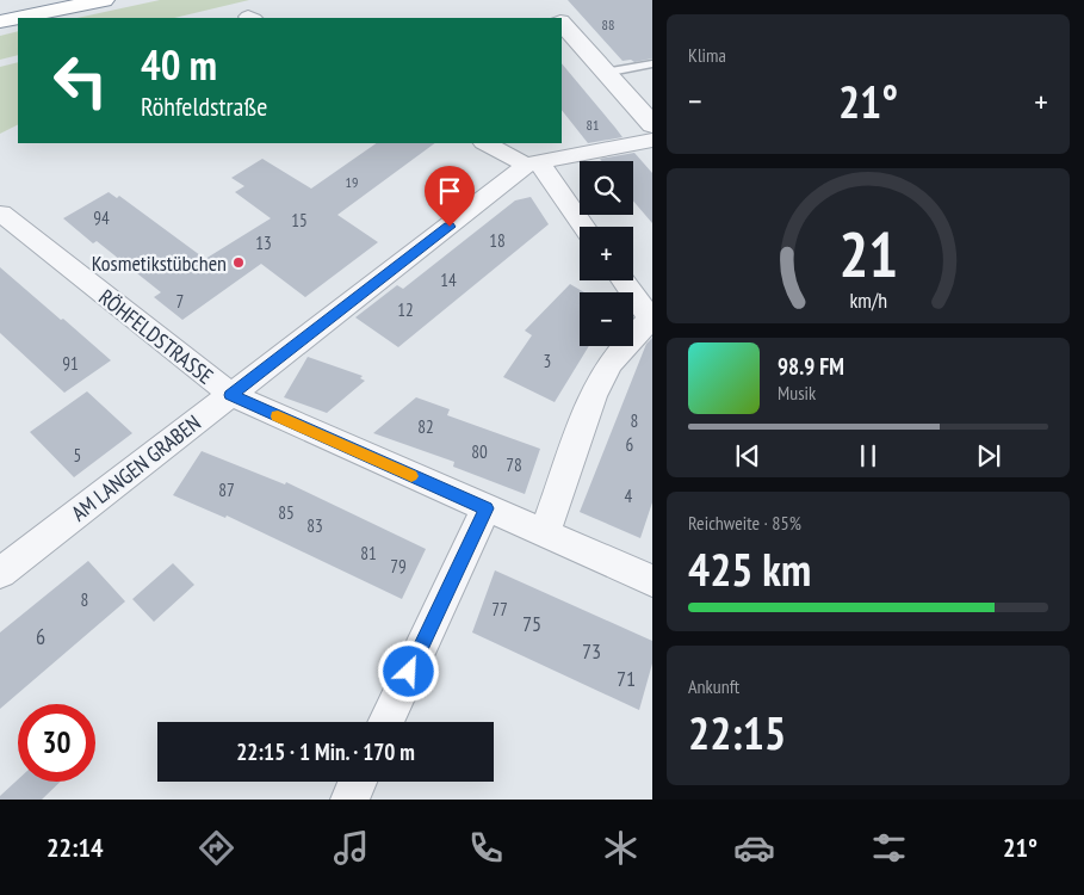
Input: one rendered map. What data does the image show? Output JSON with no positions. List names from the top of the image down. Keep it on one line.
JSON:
{"streets":{"street":["RÖHFELDSTRASSE","AM LANGEN GRABEN"]},"crossings":[["RÖHFELDSTRASSE","AM LANGEN GRABEN"]],"places":["Kosmetikstübchen"],"house_numbers":["88","81","19","94","15","18","13","14","7","12","3","91","8","82","6","80","5","78","87","4","85","83","81","79","8","77","75","6","73","71"],"page":{"tile":["Klima",["Reichweite · 85%","425 km"],["Ankunft","22:15"]],"turn":["40 m","Röhfeldstraße"],"heat":["−","21°","+"],"map_buttons":["+","−"],"song":["98.9 FM","Musik"],"limit":"30","trip":"22:15 · 1 Min. · 170 m","tabs":["22:14","21°"],"gauge":["21","km/h"]}}
